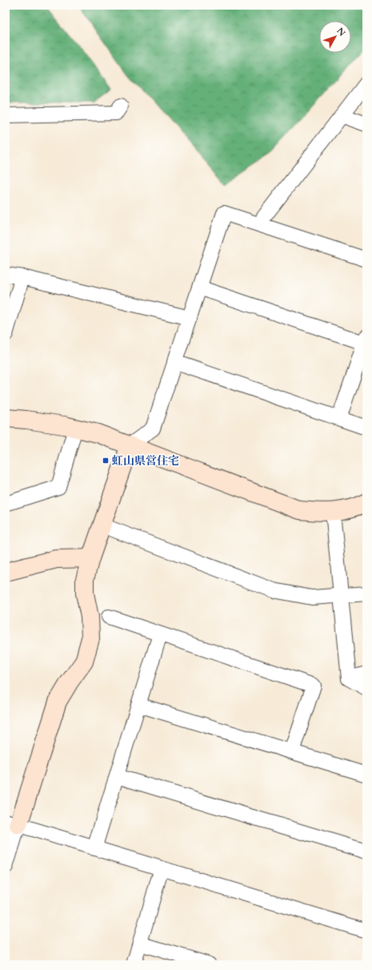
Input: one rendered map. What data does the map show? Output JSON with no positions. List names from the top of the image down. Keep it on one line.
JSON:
{"places":{"transit":["虹山県営住宅"]},"north":"top right"}
